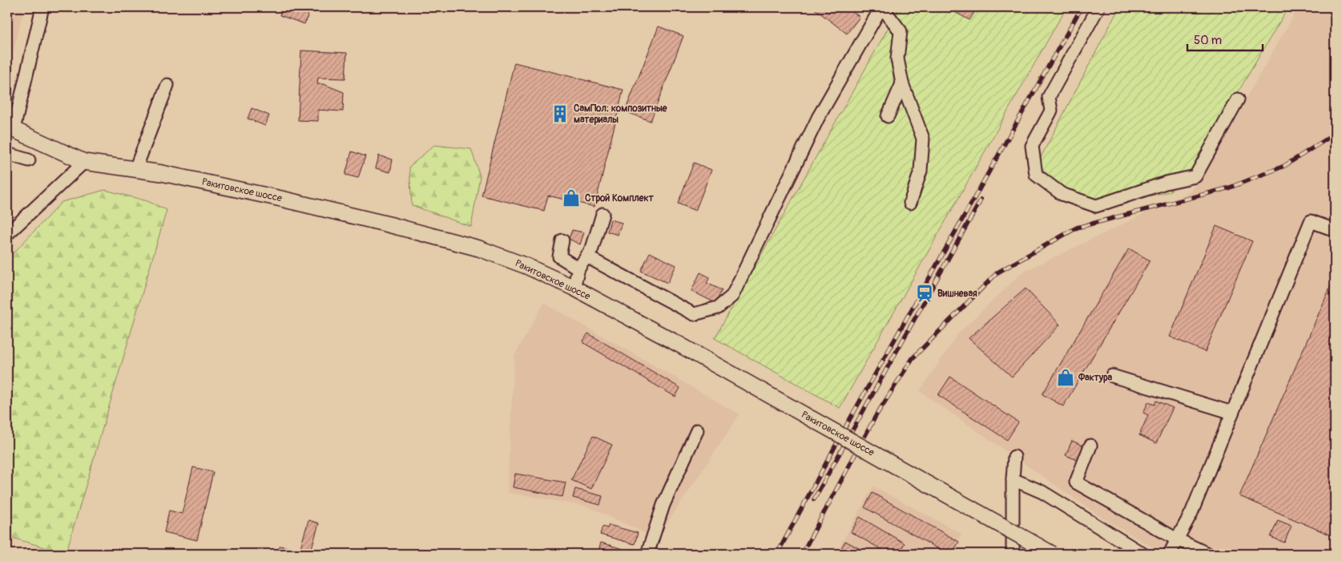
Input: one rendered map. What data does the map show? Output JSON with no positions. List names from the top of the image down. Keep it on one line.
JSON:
{"streets":{"main road":["Ракитовское шоссе"]},"places":{"building":["СамПол: композитные материалы"],"shop":["Строй Комплект","Фактура"],"station":["Вишневая"]},"scale_bar":"50 m"}
